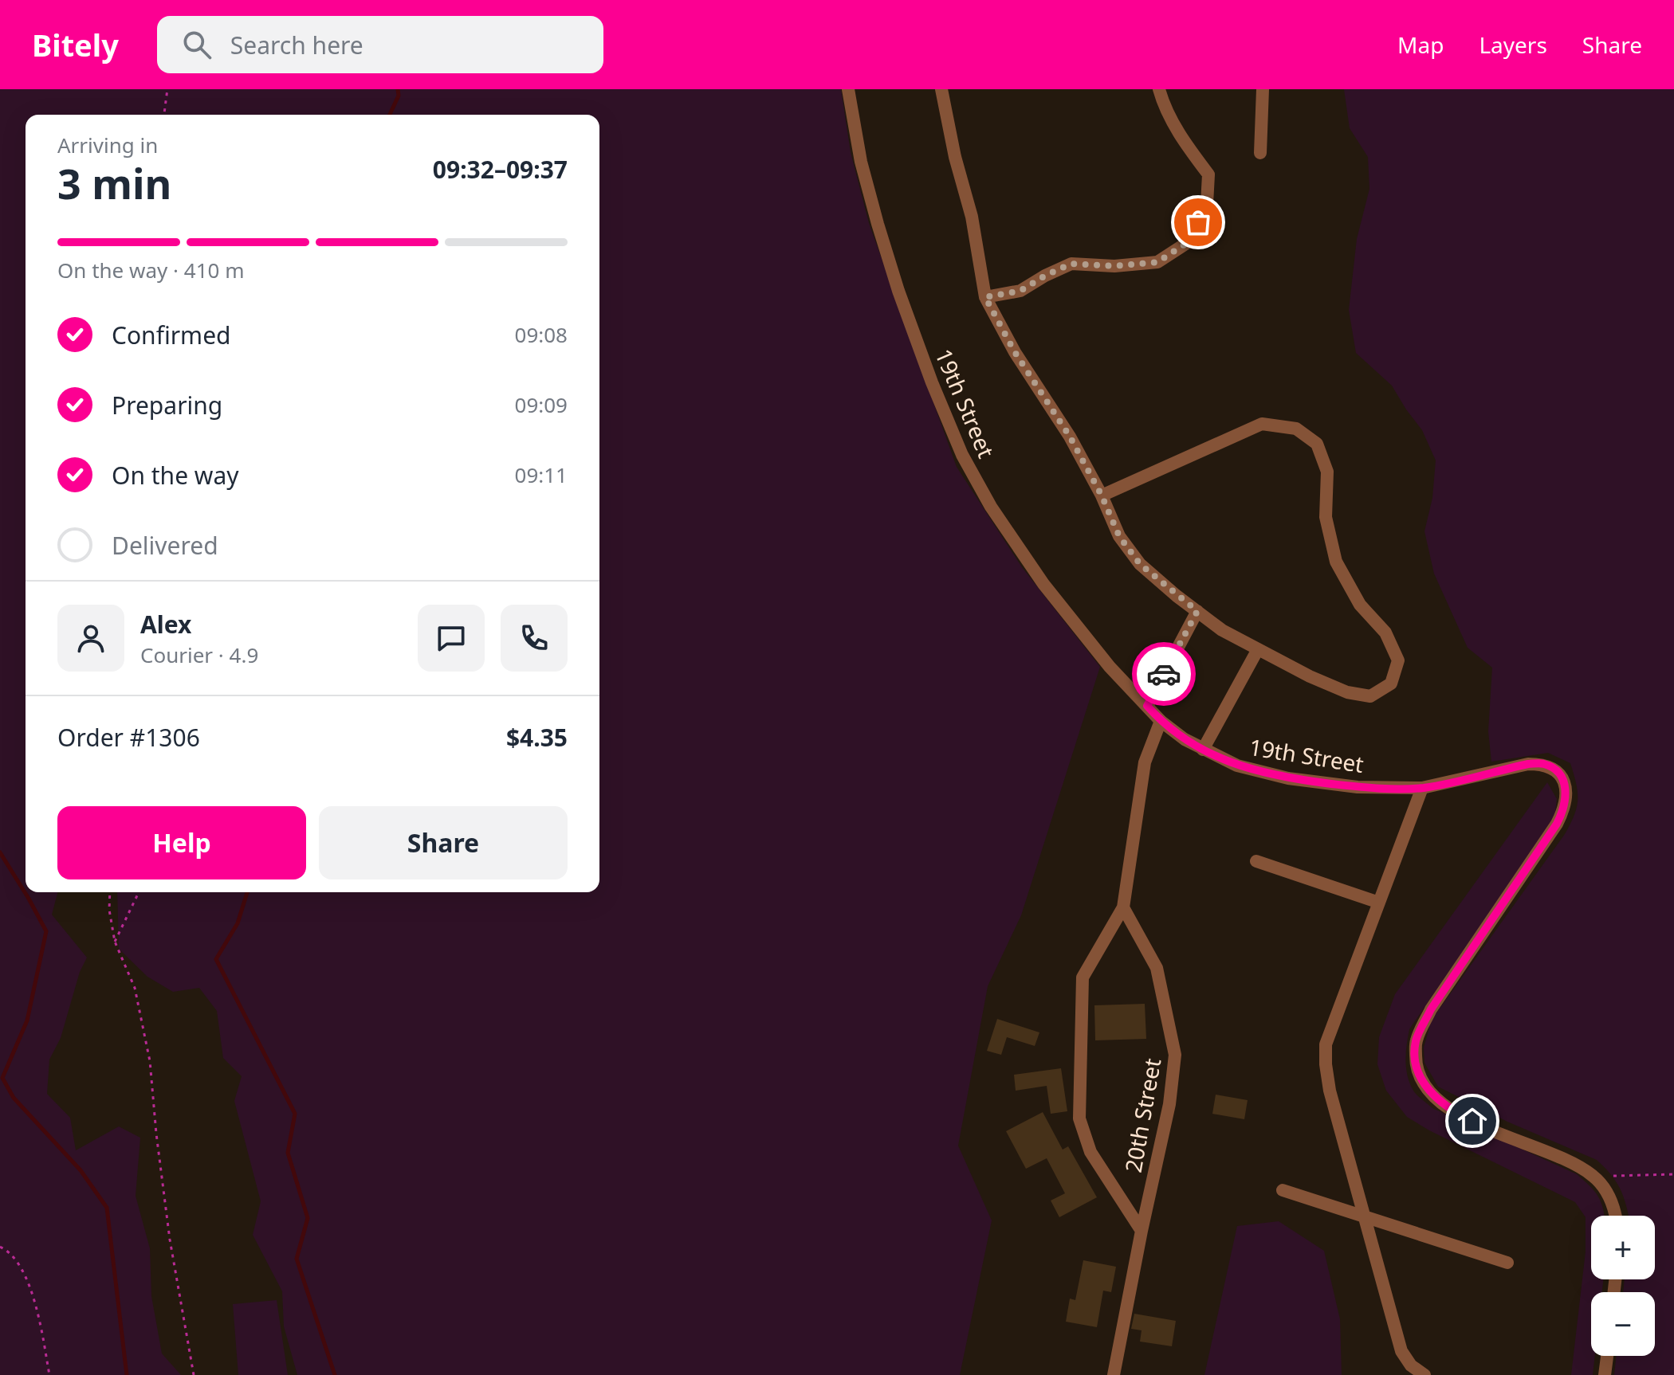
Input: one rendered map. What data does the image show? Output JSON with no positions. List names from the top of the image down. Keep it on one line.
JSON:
{"streets":{"street":["19th Street","20th Street"]},"page":{"header":"Bitely","search":"Search here","nav":["Map","Layers","Share"],"heading":["3 min","Arriving in","09:32–09:37"],"panel":["Alex","Courier · 4.9","Order #1306","$4.35"],"bar":"On the way · 410 m","list":[["Confirmed","09:08"],["Preparing","09:09"],["On the way","09:11"],"Delivered"],"buttons":["Help","Share"],"map_buttons":["+","−"]}}
